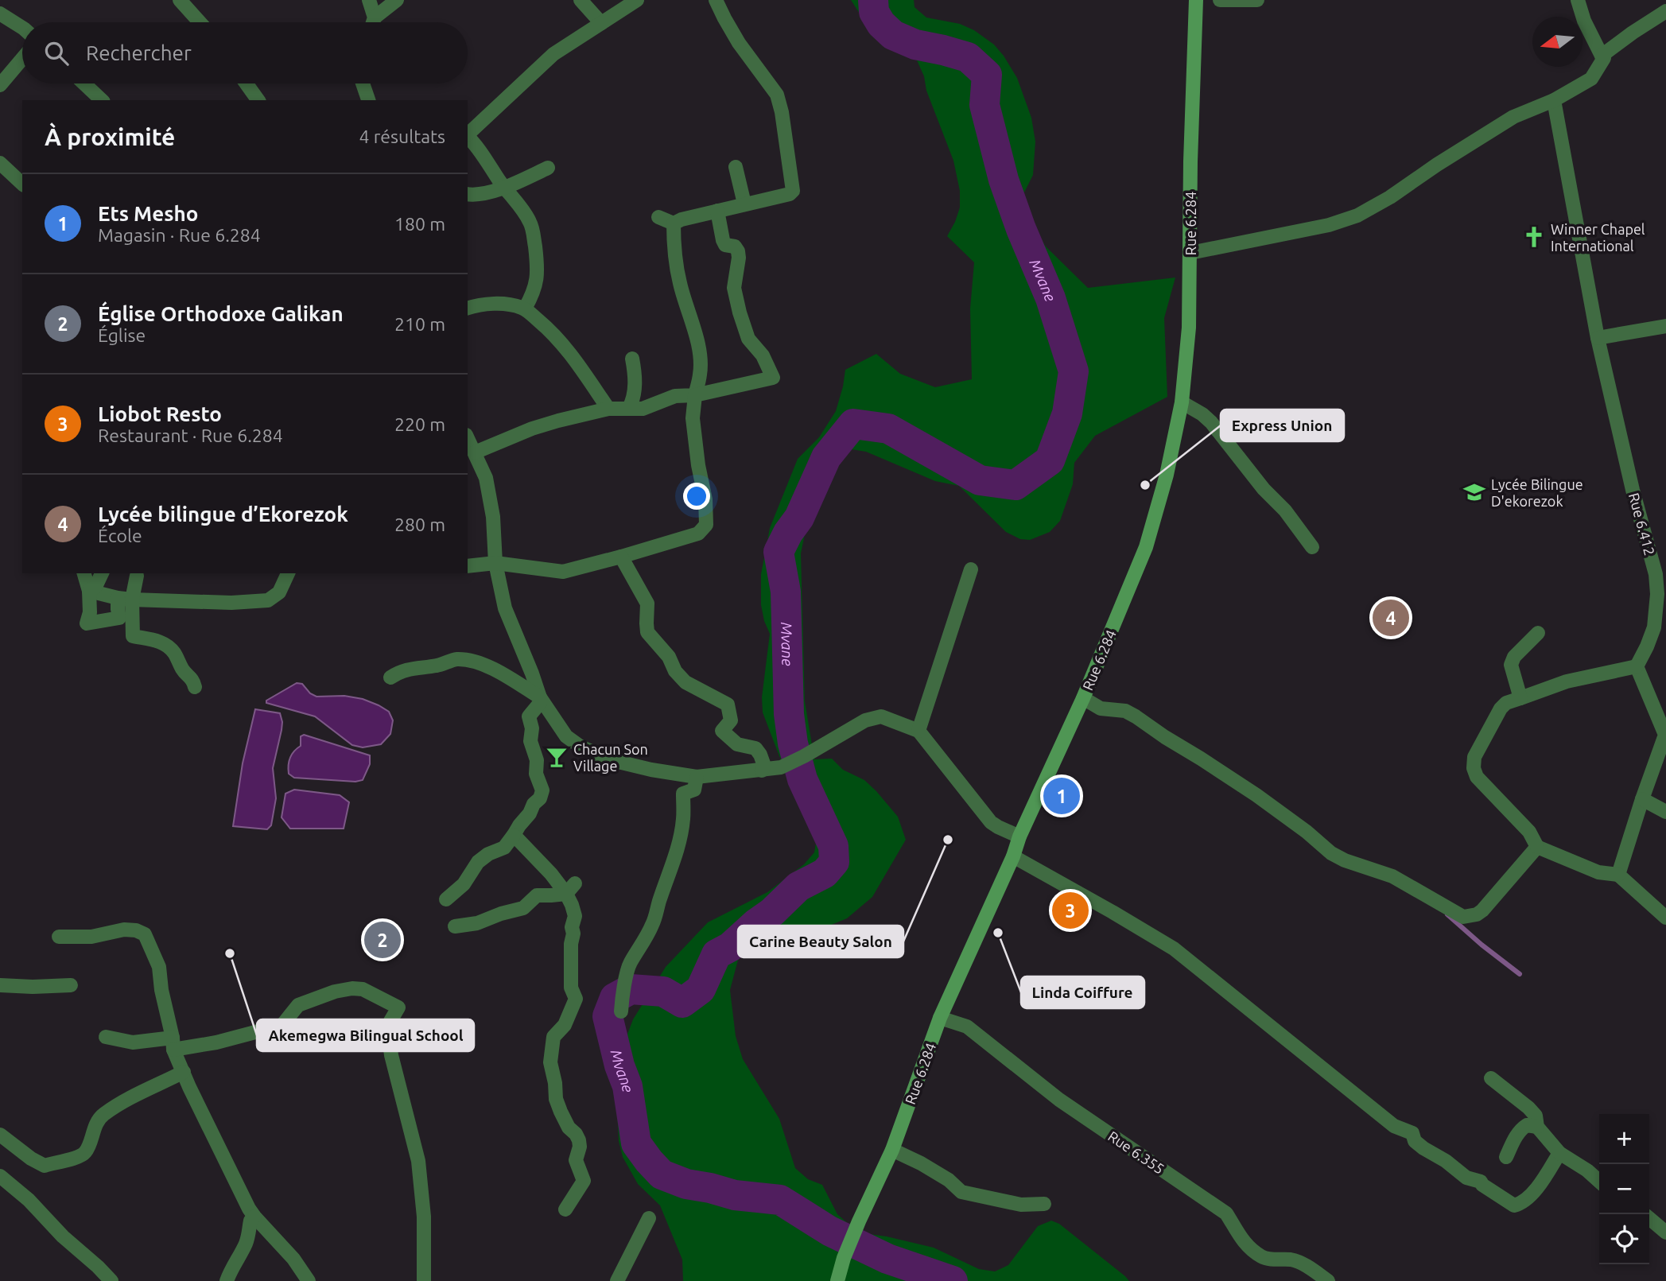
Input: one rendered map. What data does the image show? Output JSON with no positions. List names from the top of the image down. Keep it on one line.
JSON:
{"streets":{"street":["Rue 6.284","Rue 6.412","Rue 6.355"]},"crossings":[["Rue 6.284","Rue 6.355"]],"water":["Mvane"],"places":{"church":["Winner Chapel International"],"other":["Express Union","Carine Beauty Salon","Linda Coiffure","Akemegwa Bilingual School"],"school or university":["Lycée Bilingue D'ekorezok"],"bar":["Chacun Son Village"]},"north":"left","page":{"search":"Rechercher","heading":["À proximité","4 résultats"],"list":[{"mark":"1","name":"Ets Mesho","note":"Magasin · Rue 6.284","value":"180 m"},{"mark":"2","name":"Église Orthodoxe Galikan","note":"Église","value":"210 m"},{"mark":"3","name":"Liobot Resto","note":"Restaurant · Rue 6.284","value":"220 m"},{"mark":"4","name":"Lycée bilingue d’Ekorezok","note":"École","value":"280 m"}],"pins":["4","1","3","2"],"map_buttons":["+","−"]}}
